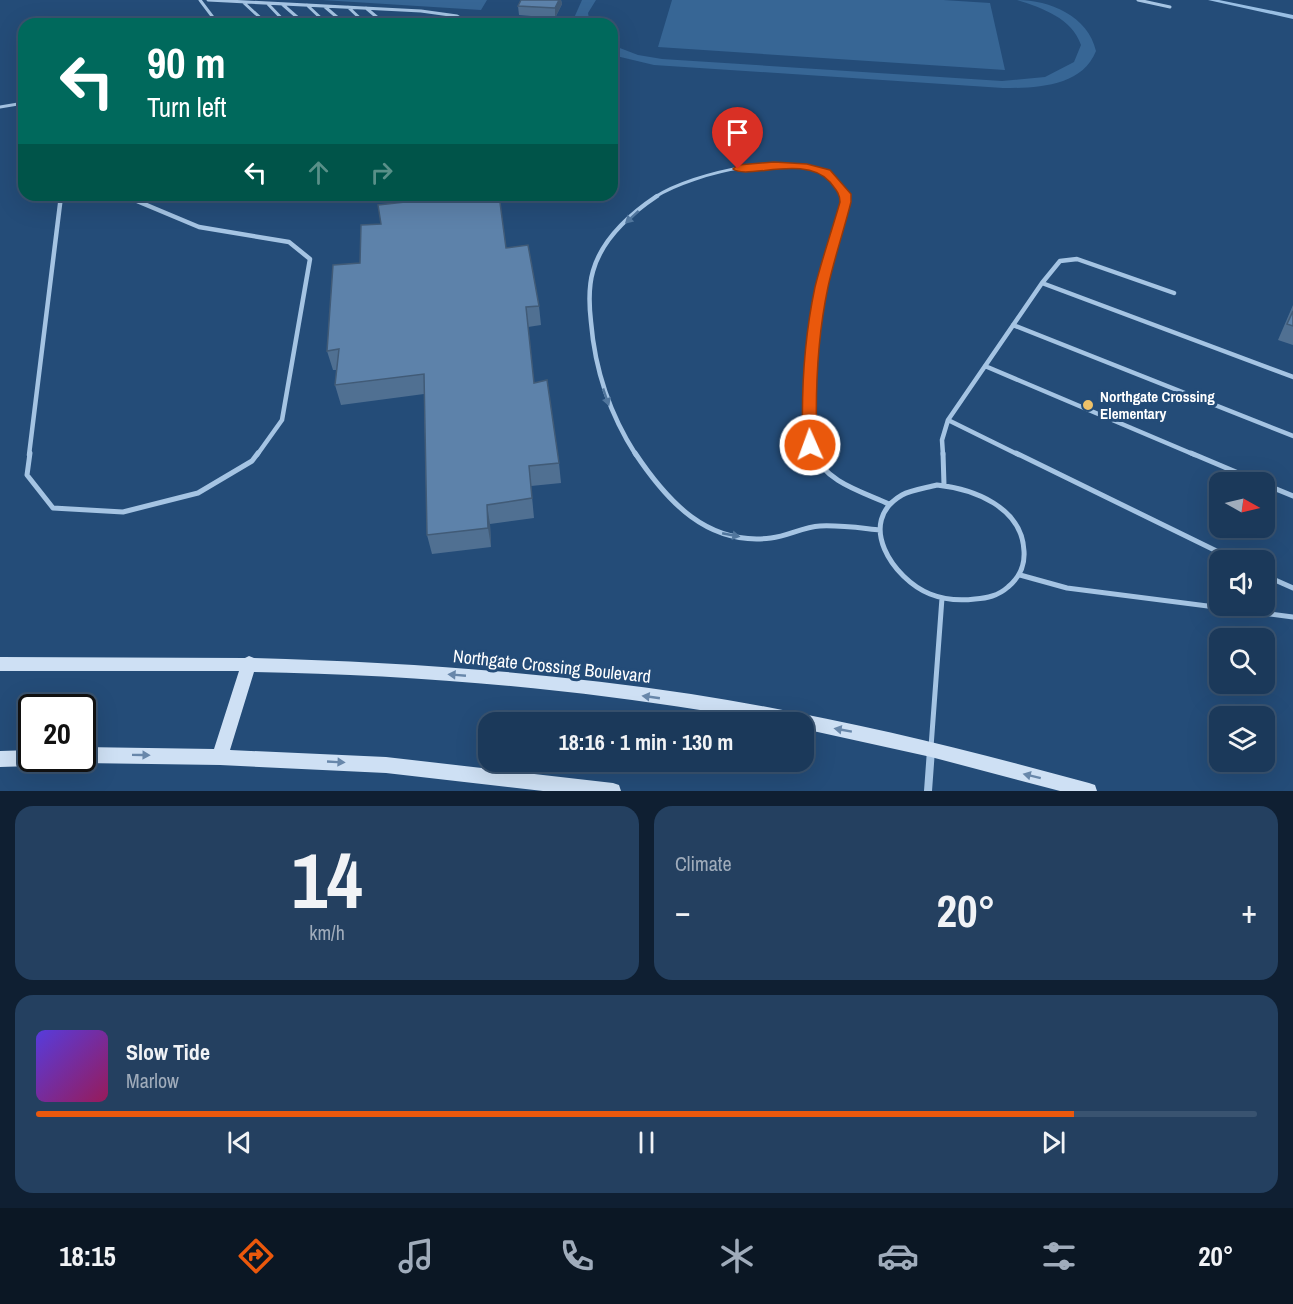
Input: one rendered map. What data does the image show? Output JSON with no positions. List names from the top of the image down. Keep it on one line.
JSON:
{"streets":{"main road":["Northgate Crossing Boulevard"]},"places":["Northgate Crossing Elementary"],"north":"right","page":{"turn":["90 m","Turn left"],"limit":"20","trip":"18:16 · 1 min · 130 m","tile":[["14","km/h"],"Climate"],"heat":["−","20°","+"],"song":["Slow Tide","Marlow"],"tabs":["18:15","20°"]}}
